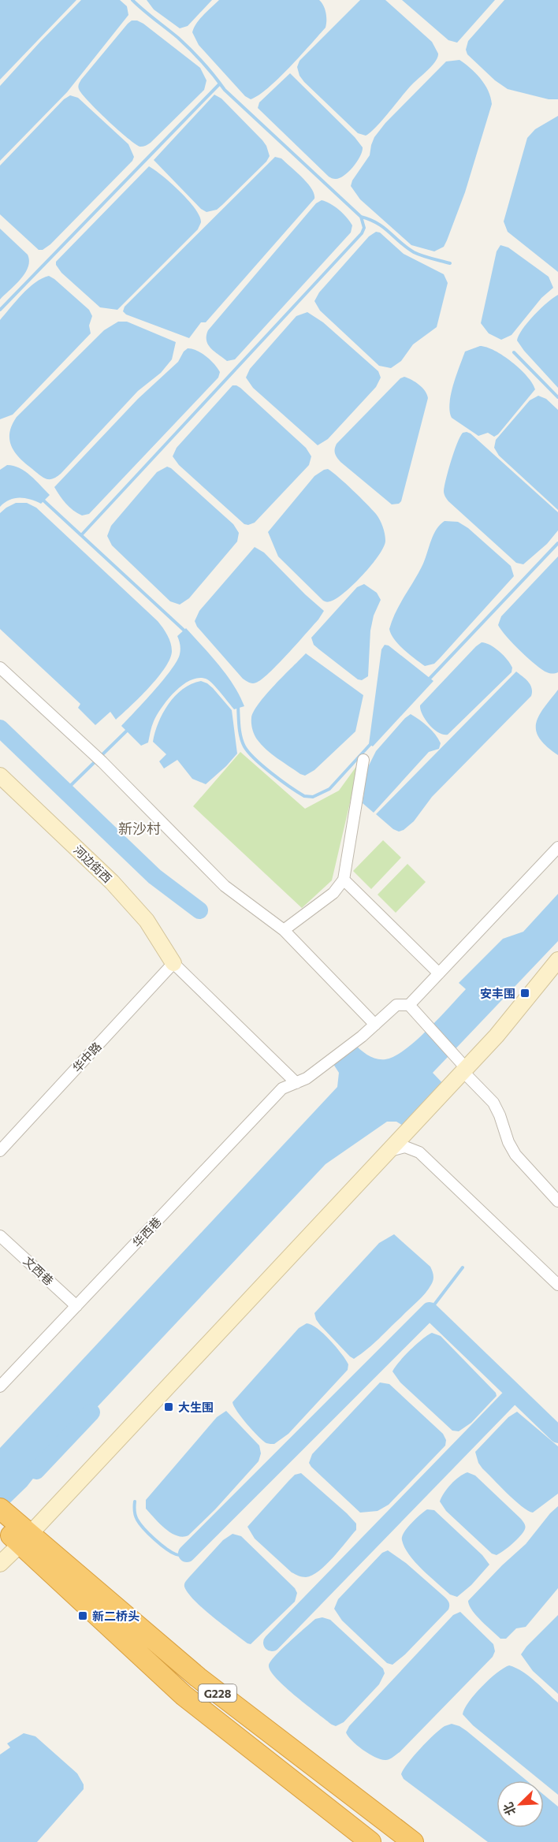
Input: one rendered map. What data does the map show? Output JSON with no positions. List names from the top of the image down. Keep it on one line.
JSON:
{"streets":{"highway":["G228"],"street":["河边街西","华中路","华西巷","文西巷"]},"crossings":[["河边街西","华中路"],["华西巷","文西巷"]],"districts":["新沙村"],"places":{"transit":["安丰围","大生围","新二桥头"]},"north":"bottom left"}
